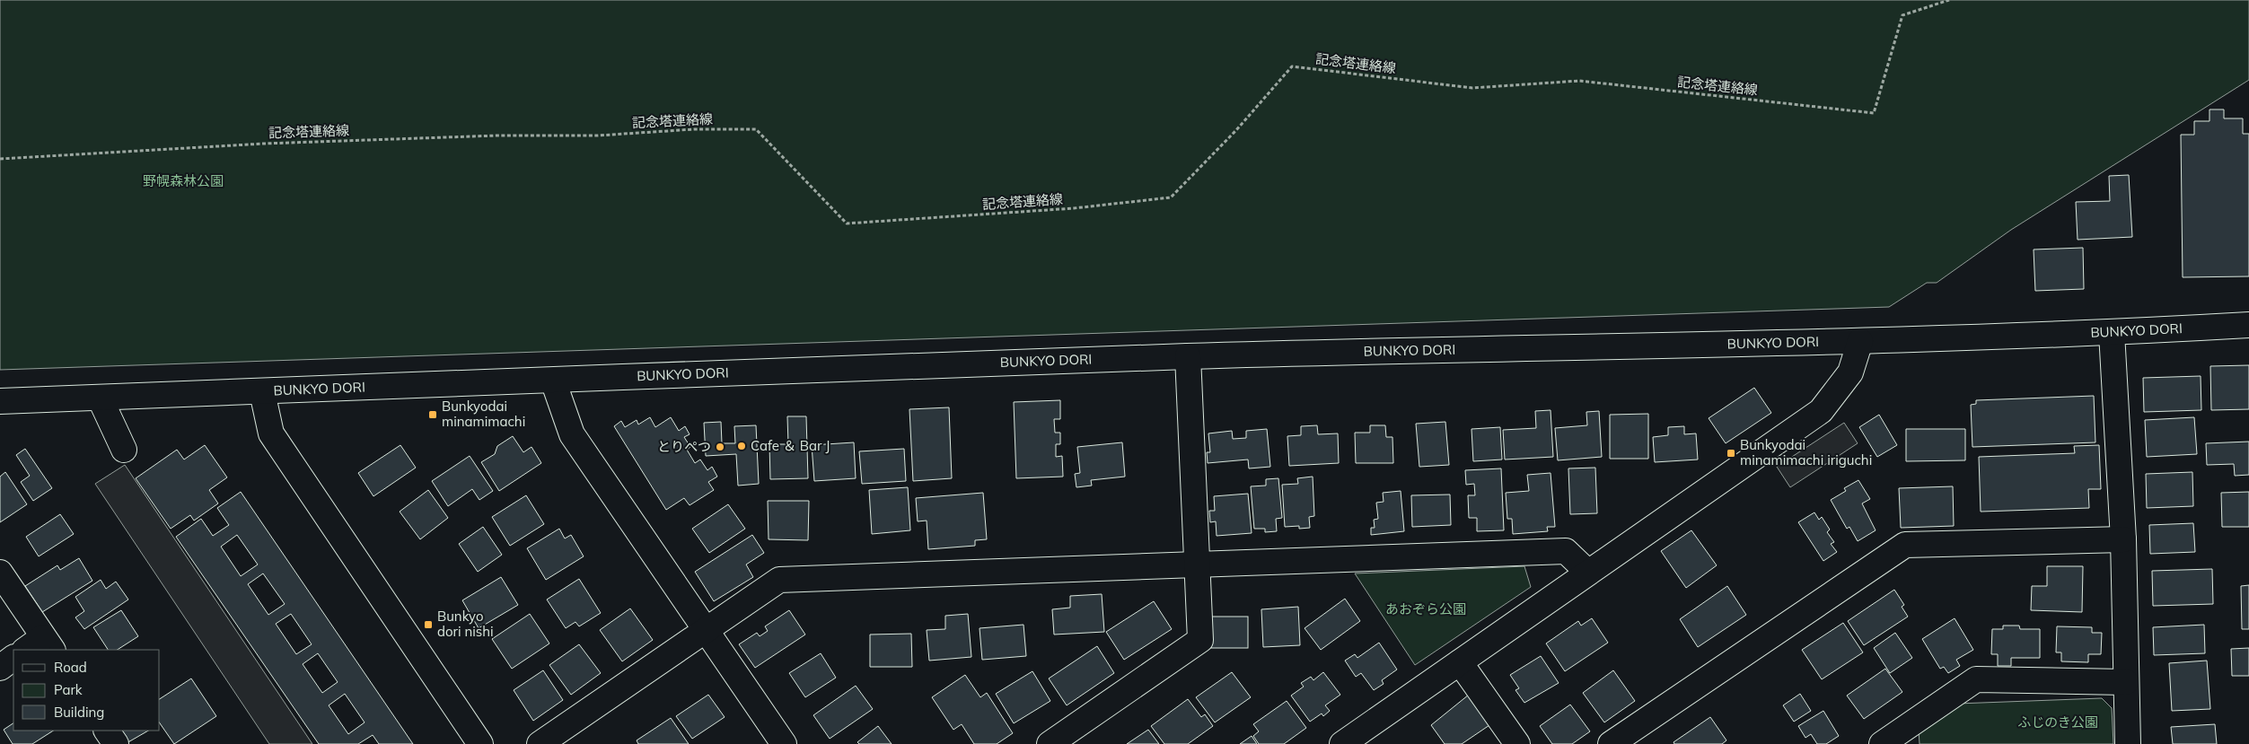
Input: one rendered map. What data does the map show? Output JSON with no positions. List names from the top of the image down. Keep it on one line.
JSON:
{"streets":{"street":["BUNKYO DORI"],"path":["記念塔連絡線"]},"parks":["野幌森林公園","あおぞら公園","ふじのき公園"],"places":{"transit":["Bunkyodai minamimachi","Bunkyodai minamimachi iriguchi","Bunkyo dori nishi"],"other":["Cafe ＆ Bar J","とりぺつ"]},"legend":["Road","Park","Building"]}
